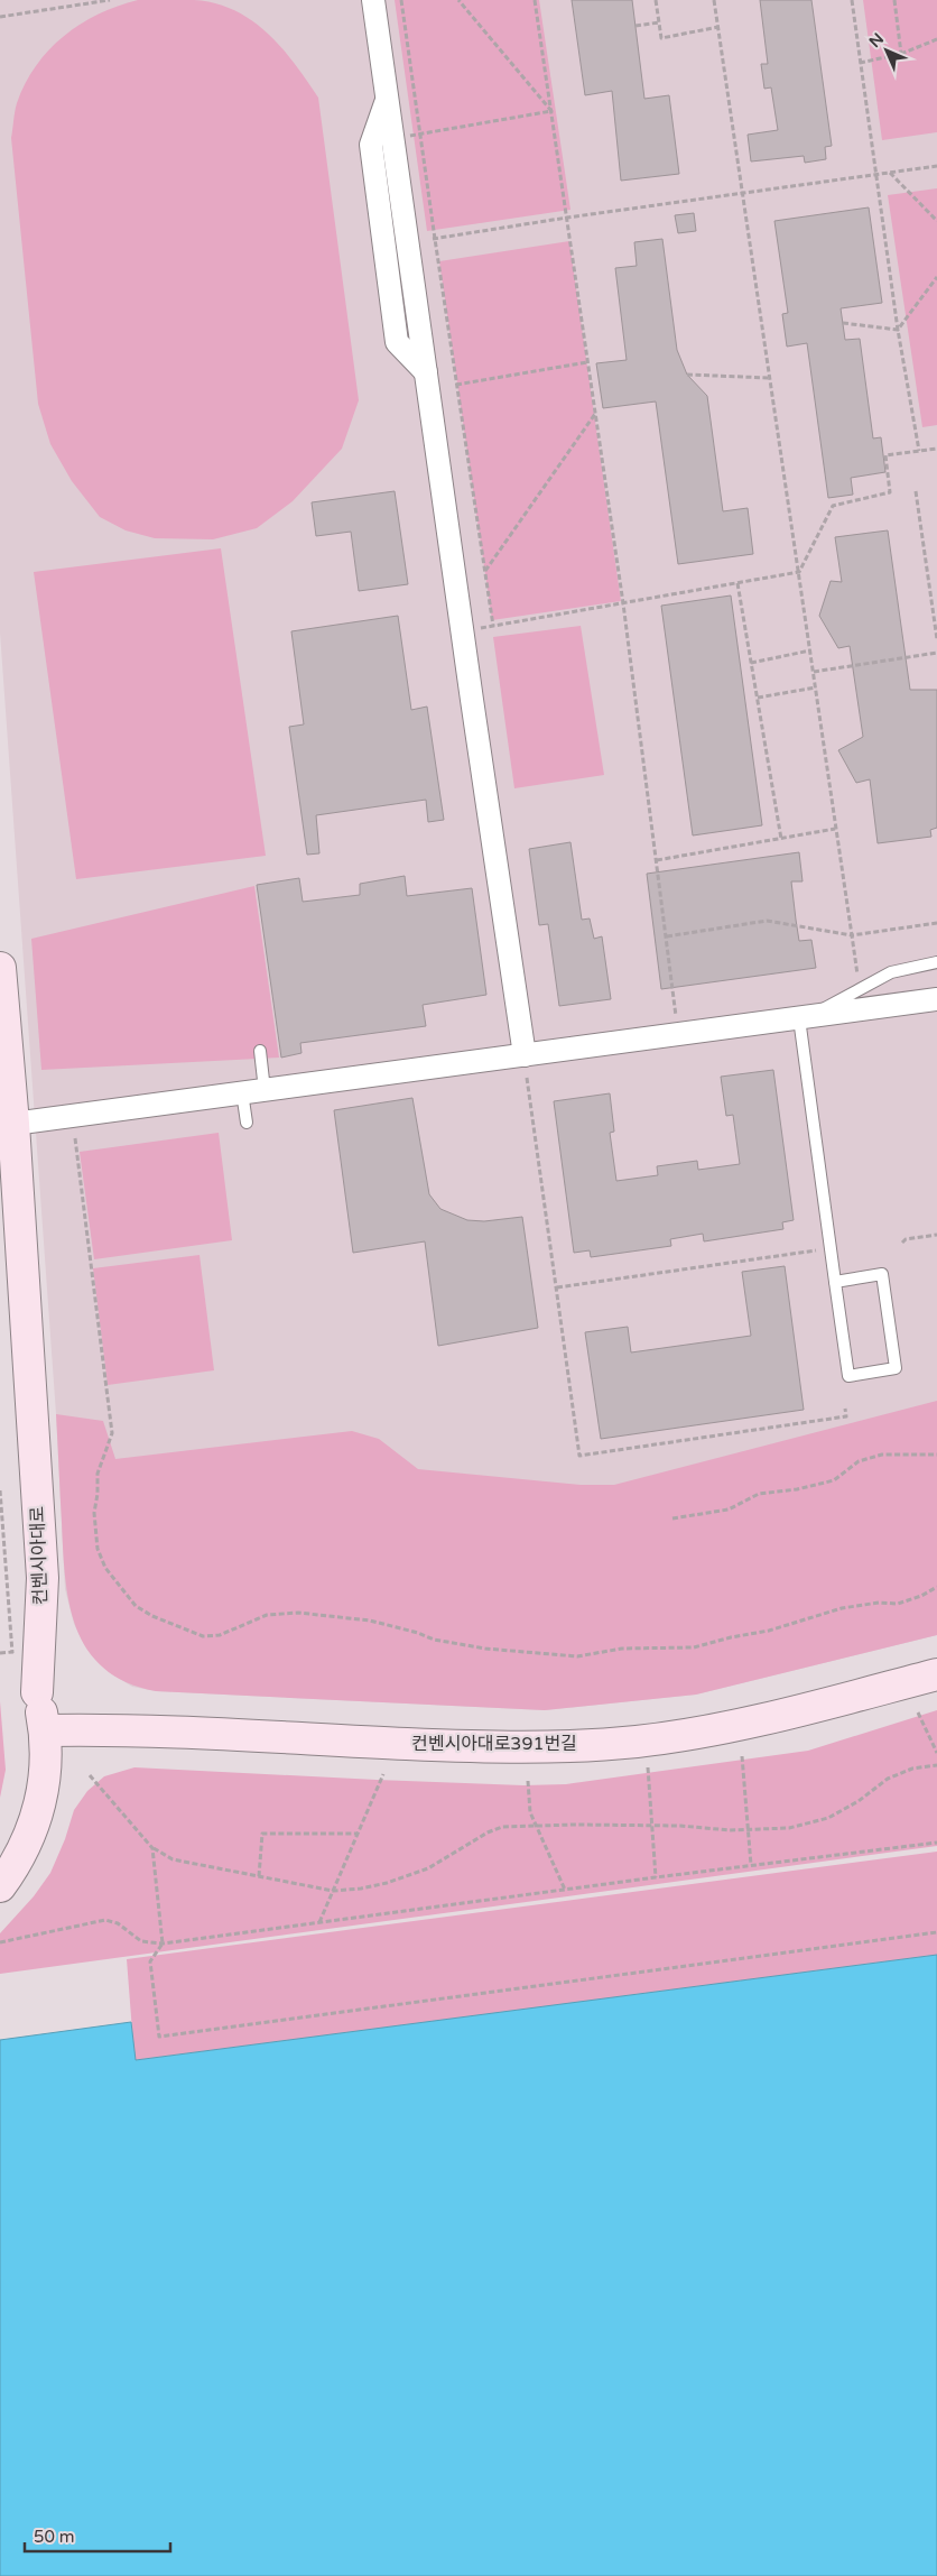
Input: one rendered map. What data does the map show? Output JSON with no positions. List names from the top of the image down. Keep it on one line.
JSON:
{"streets":{"main road":["컨벤시아대로","컨벤시아대로391번길"]},"scale_bar":"50 m","north":"top left"}
